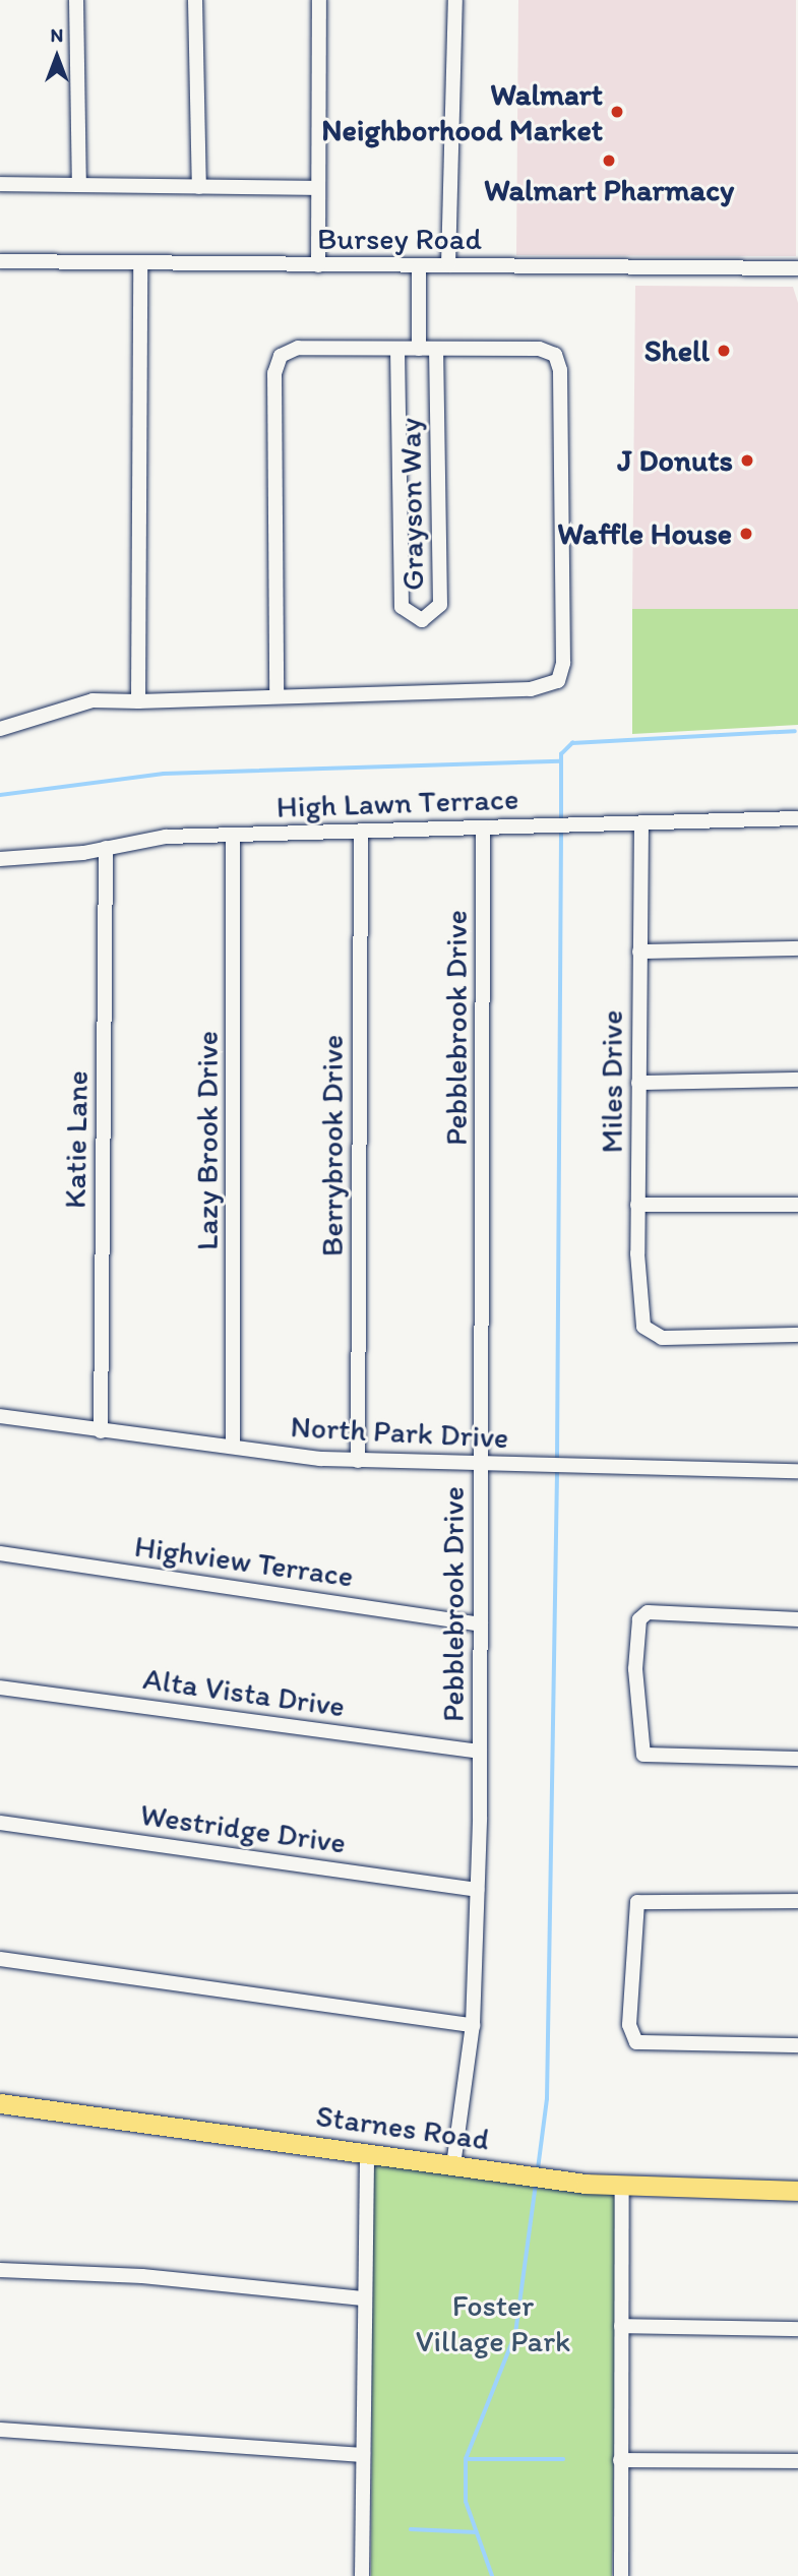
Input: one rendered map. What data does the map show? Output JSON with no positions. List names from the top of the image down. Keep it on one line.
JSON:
{"streets":{"main road":["Starnes Road"],"street":["Bursey Road","Grayson Way","High Lawn Terrace","Pebblebrook Drive","Miles Drive","Katie Lane","Lazy Brook Drive","Berrybrook Drive","North Park Drive","Highview Terrace","Alta Vista Drive","Westridge Drive"]},"crossings":[["High Lawn Terrace","Pebblebrook Drive"],["High Lawn Terrace","Miles Drive"],["High Lawn Terrace","Katie Lane"],["High Lawn Terrace","Lazy Brook Drive"],["High Lawn Terrace","Berrybrook Drive"],["Pebblebrook Drive","North Park Drive"],["Pebblebrook Drive","Highview Terrace"],["Pebblebrook Drive","Alta Vista Drive"],["Pebblebrook Drive","Westridge Drive"],["Pebblebrook Drive","Starnes Road"],["Katie Lane","North Park Drive"],["Lazy Brook Drive","North Park Drive"],["Berrybrook Drive","North Park Drive"]],"parks":["Foster Village Park"],"places":["Walmart Neighborhood Market","Walmart Pharmacy","Shell","J Donuts","Waffle House"],"north":"top"}
